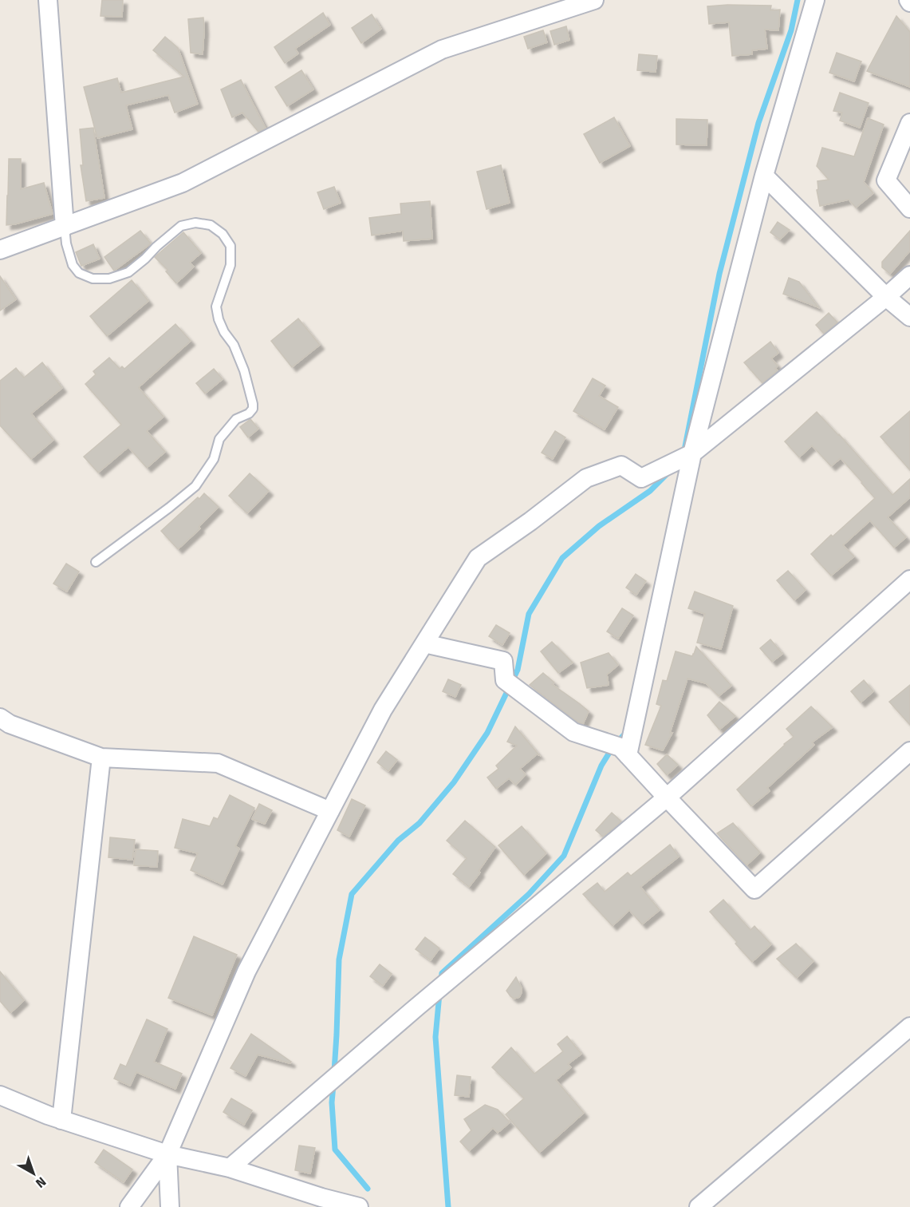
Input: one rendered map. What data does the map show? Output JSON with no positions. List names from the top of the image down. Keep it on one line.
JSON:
{"north":"bottom right"}
